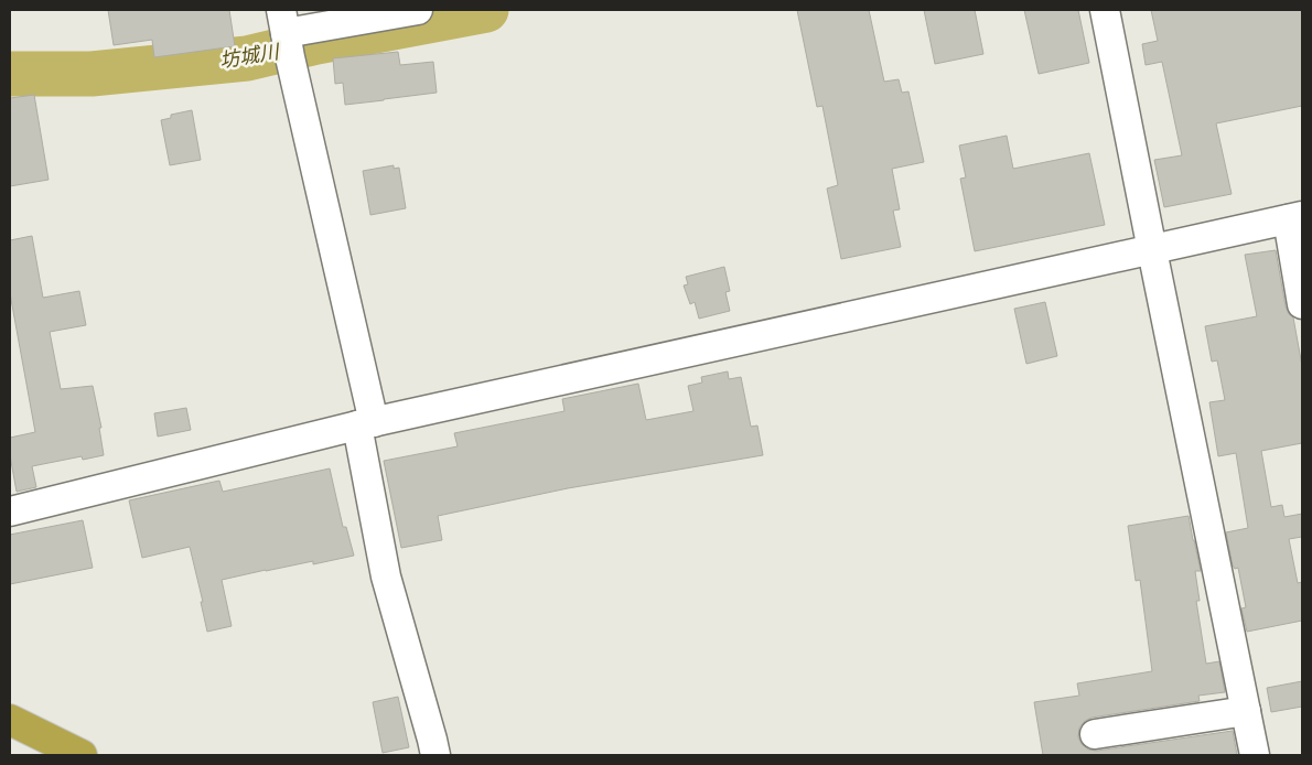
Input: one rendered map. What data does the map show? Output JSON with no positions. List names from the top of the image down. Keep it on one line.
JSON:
{"water":["坊城川"]}
